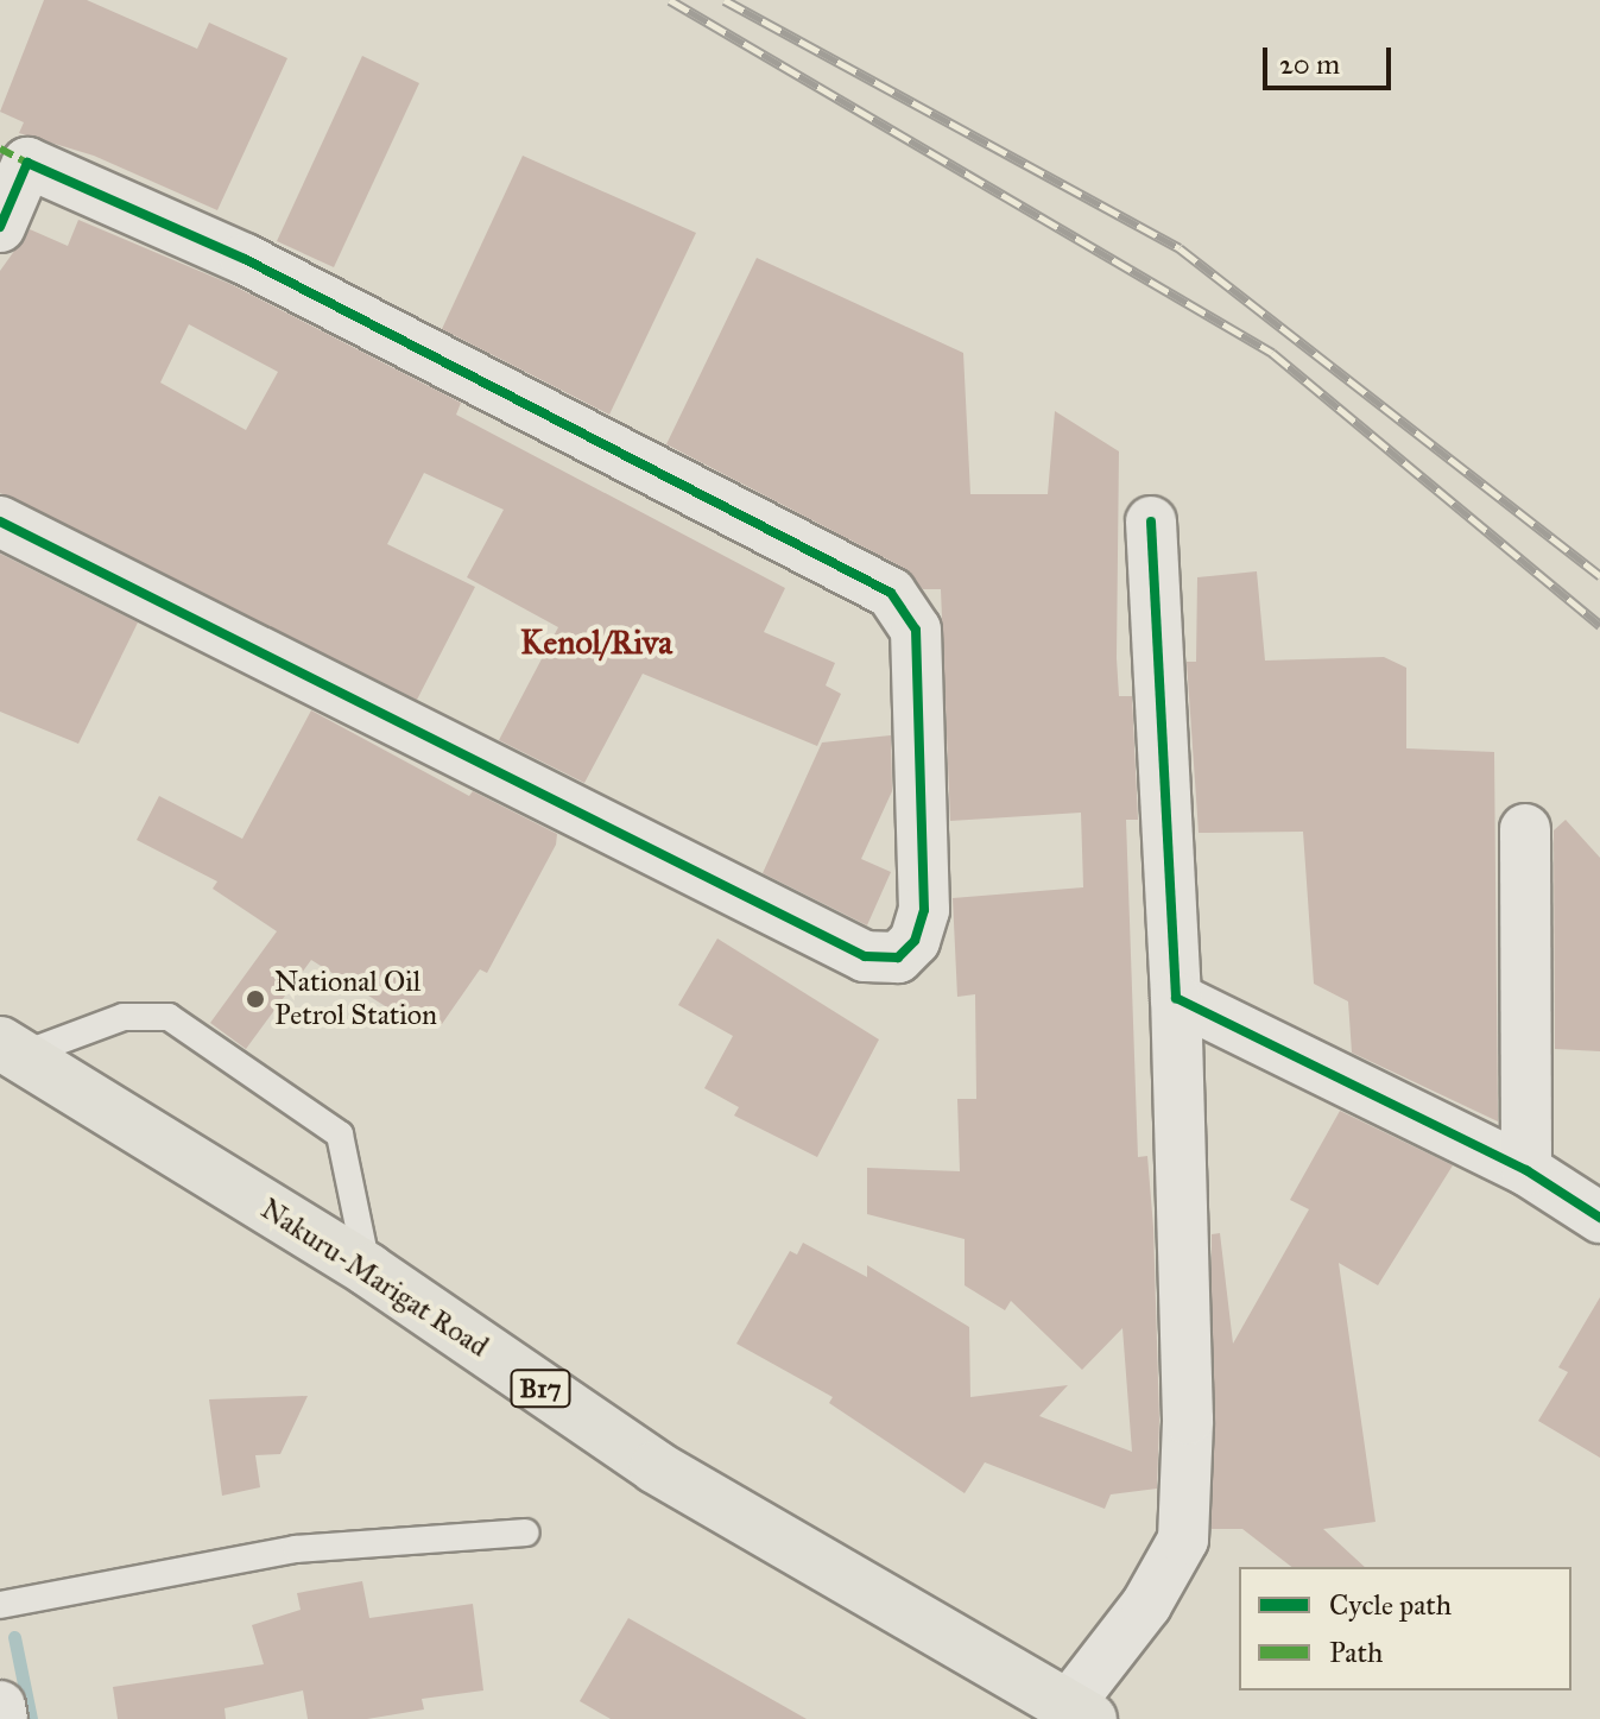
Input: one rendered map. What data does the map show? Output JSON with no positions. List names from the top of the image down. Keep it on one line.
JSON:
{"streets":{"main road":["Nakuru-Marigat Road","B17"]},"districts":["Kenol/Riva"],"places":["National Oil Petrol Station"],"legend":["Cycle path","Path"],"scale_bar":"20 m"}
